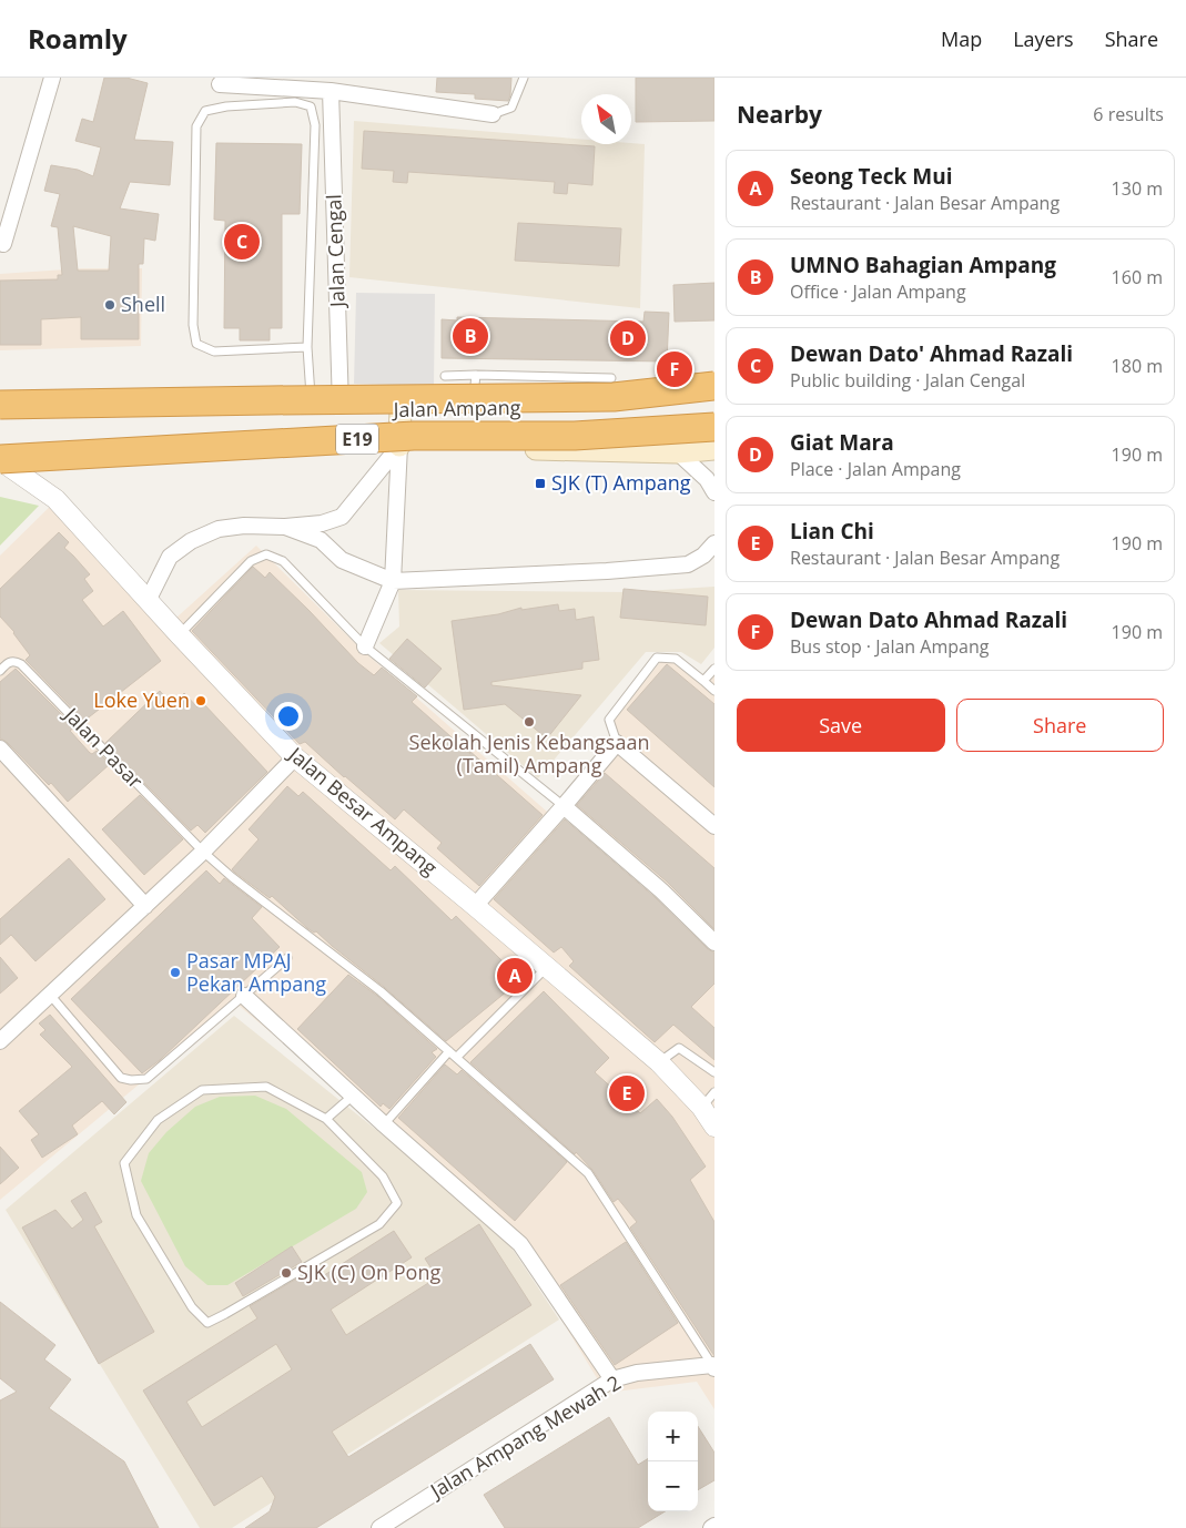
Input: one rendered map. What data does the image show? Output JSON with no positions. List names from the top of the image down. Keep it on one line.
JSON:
{"streets":{"highway":["E19"],"main road":["Jalan Ampang"],"street":["Jalan Cengal","Jalan Besar Ampang","Jalan Ampang Mewah 2"],"lane":["Jalan Pasar"]},"crossings":[["Jalan Cengal","Jalan Ampang"],["E19","Jalan Besar Ampang"]],"places":{"other":["Shell","Loke Yuen","Sekolah Jenis Kebangsaan (Tamil) Ampang","Pasar MPAJ Pekan Ampang","SJK (C) On Pong"],"transit":["SJK (T) Ampang"]},"north":"top left","page":{"header":"Roamly","nav":["Map","Layers","Share"],"heading":["Nearby","6 results"],"list":[{"mark":"A","name":"Seong Teck Mui","note":"Restaurant · Jalan Besar Ampang","value":"130 m"},{"mark":"B","name":"UMNO Bahagian Ampang","note":"Office · Jalan Ampang","value":"160 m"},{"mark":"C","name":"Dewan Dato' Ahmad Razali","note":"Public building · Jalan Cengal","value":"180 m"},{"mark":"D","name":"Giat Mara","note":"Place · Jalan Ampang","value":"190 m"},{"mark":"E","name":"Lian Chi","note":"Restaurant · Jalan Besar Ampang","value":"190 m"},{"mark":"F","name":"Dewan Dato Ahmad Razali","note":"Bus stop · Jalan Ampang","value":"190 m"}],"pins":["C","B","D","F","A","E"],"buttons":["Save","Share"],"map_buttons":["+","−"]}}
